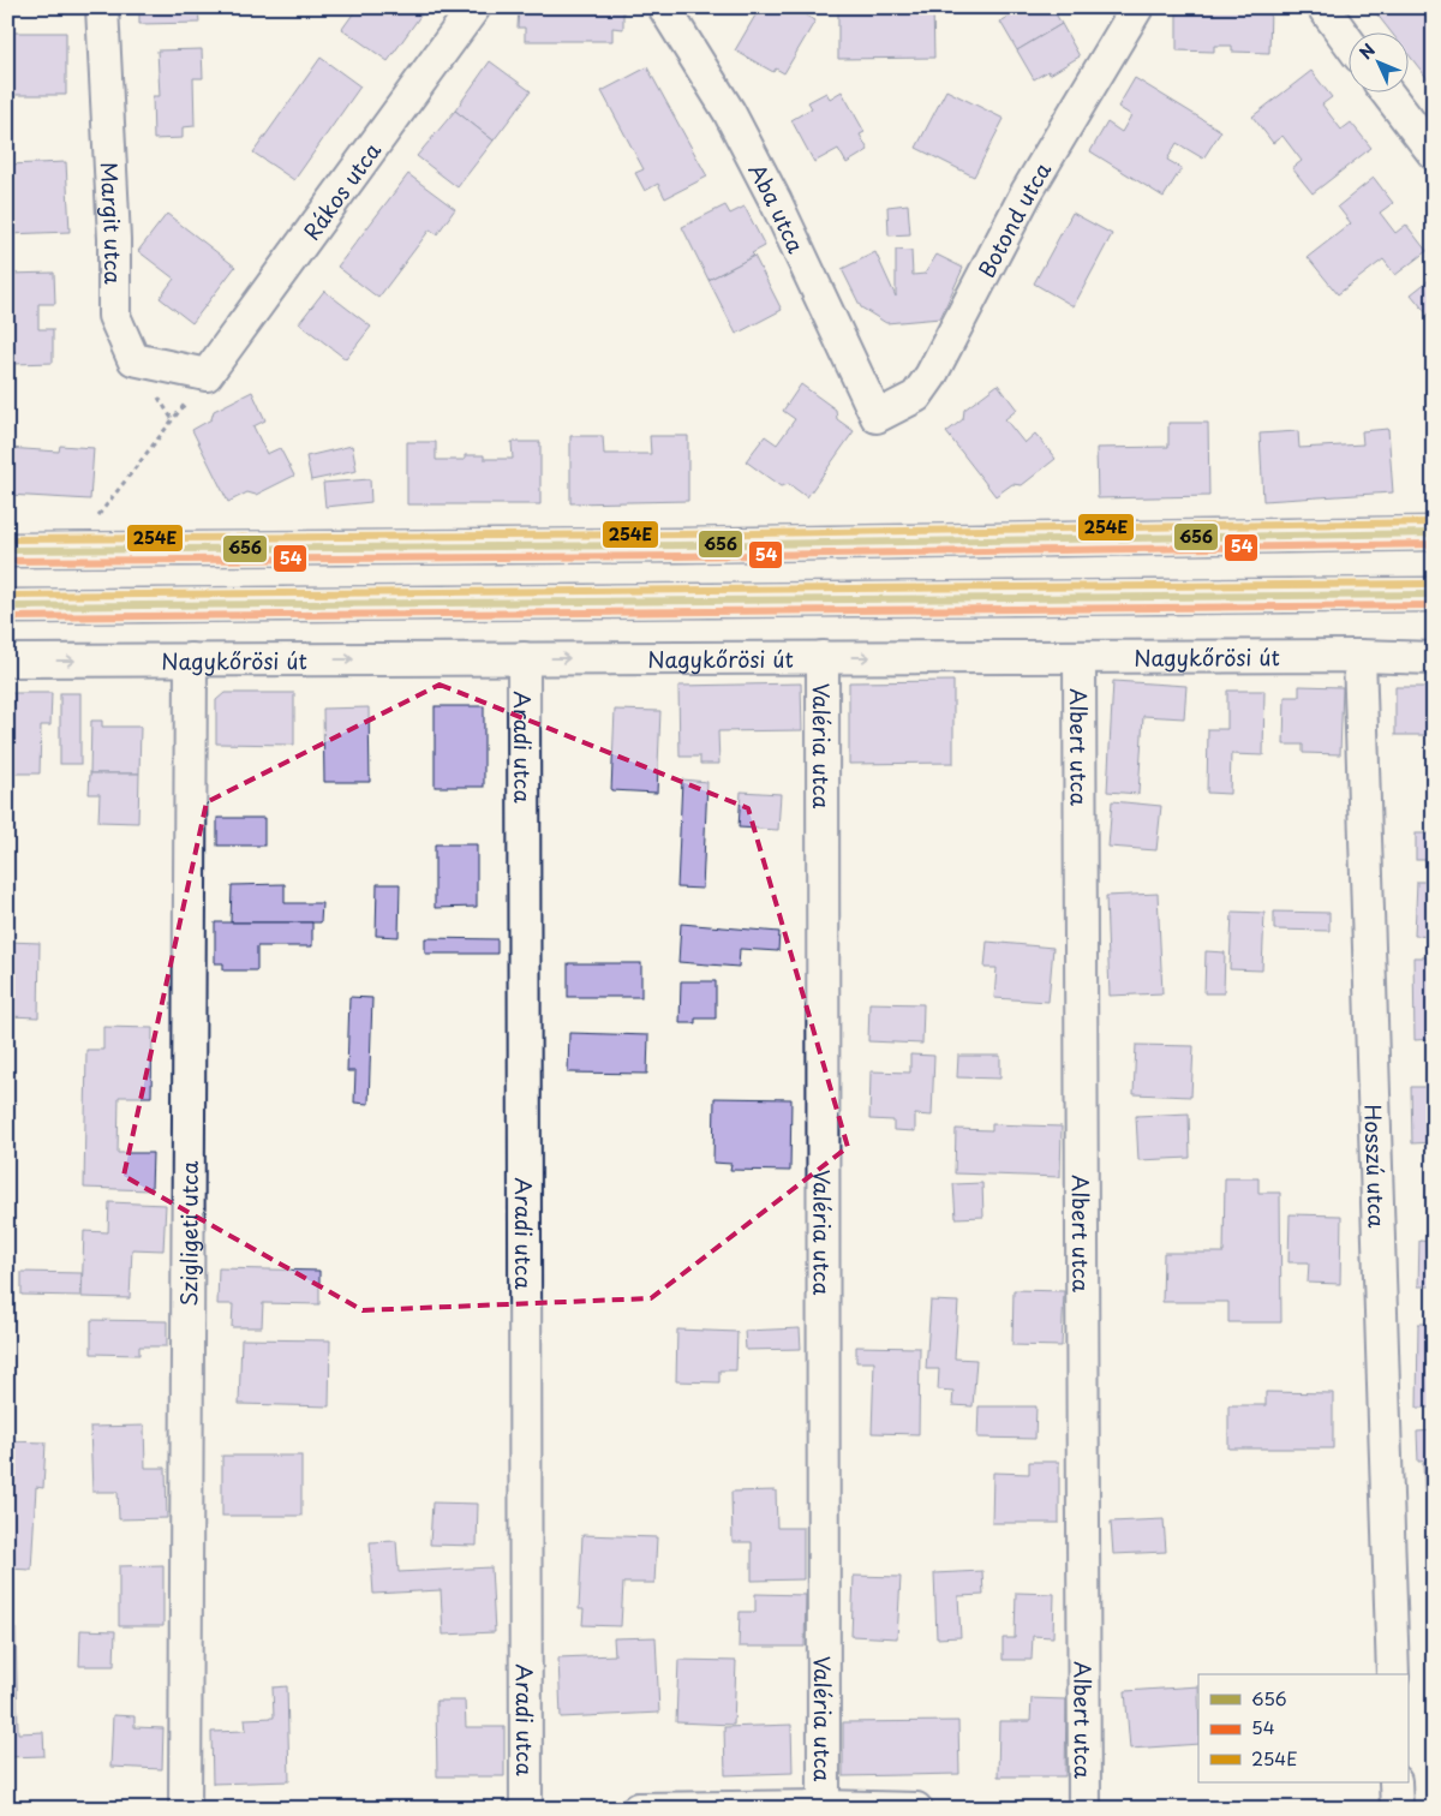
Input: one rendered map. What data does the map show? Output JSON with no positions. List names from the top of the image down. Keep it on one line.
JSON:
{"streets":{"street":["Rákos utca","Aba utca","Botond utca","Margit utca","Nagykőrösi út","Valéria utca","Aradi utca","Albert utca","Hosszú utca","Szigligeti utca"]},"crossings":[["Rákos utca","Margit utca"],["Aba utca","Botond utca"],["Nagykőrösi út","Valéria utca"],["Nagykőrösi út","Aradi utca"],["Nagykőrösi út","Albert utca"],["Nagykőrösi út","Hosszú utca"],["Nagykőrösi út","Szigligeti utca"]],"one_way":["Nagykőrösi út"],"lines":["transit line 254E","transit line 656","transit line 54"],"legend":["656","54","254E"],"north":"top left"}
